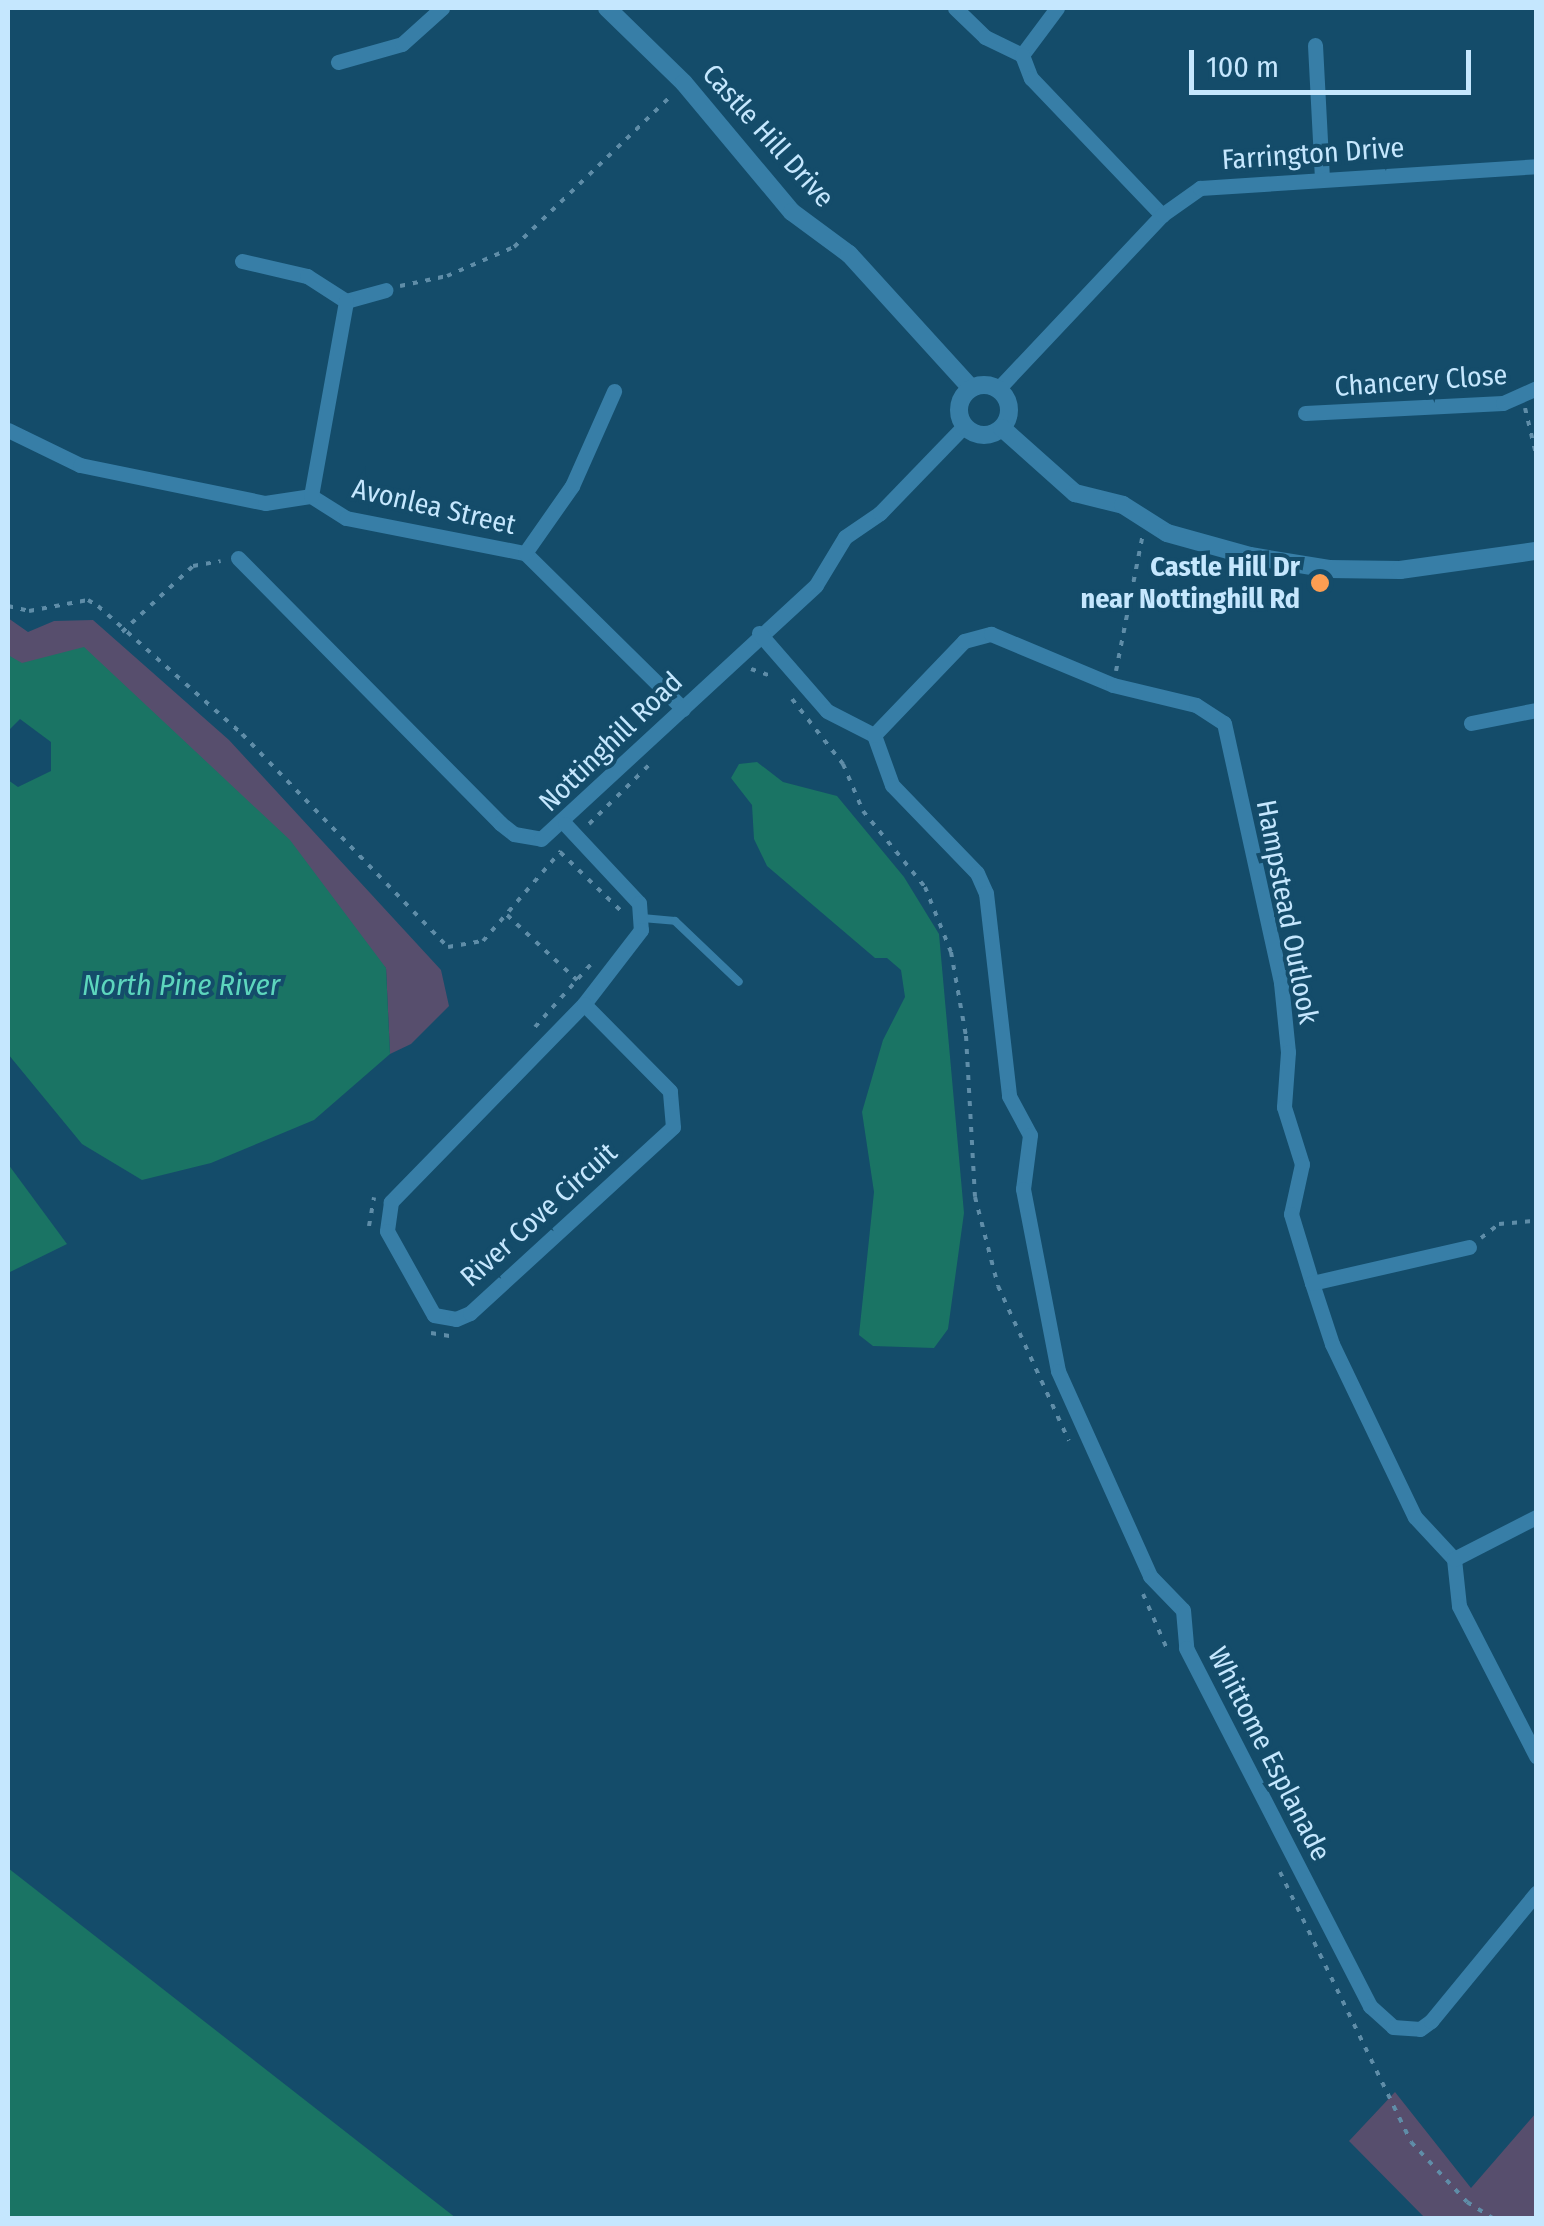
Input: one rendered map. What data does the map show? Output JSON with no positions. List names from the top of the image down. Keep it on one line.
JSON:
{"streets":{"street":["Castle Hill Drive","Farrington Drive","Chancery Close","Avonlea Street","Nottinghill Road","Hampstead Outlook","River Cove Circuit","Whittome Esplanade"]},"crossings":[["Castle Hill Drive","Farrington Drive"],["Castle Hill Drive","Nottinghill Road"],["Farrington Drive","Nottinghill Road"],["Avonlea Street","Nottinghill Road"],["Hampstead Outlook","Whittome Esplanade"]],"water":["North Pine River"],"places":["Castle Hill Dr near Nottinghill Rd"],"scale_bar":"100 m"}
